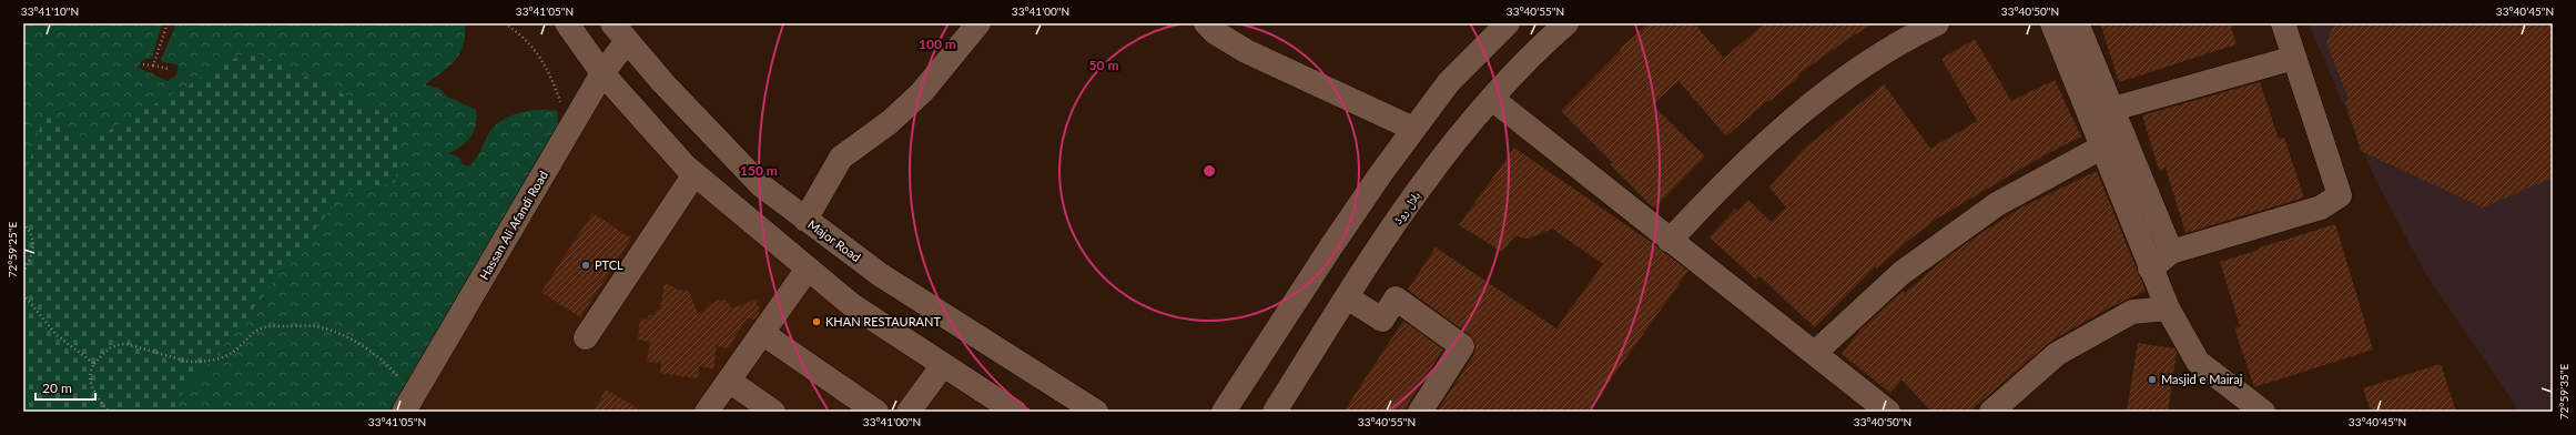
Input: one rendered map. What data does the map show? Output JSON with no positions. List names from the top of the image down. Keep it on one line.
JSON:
{"streets":{"street":["ہلال روڈ","Hassan Ali Afandi Road","Major Road"]},"crossings":[["Hassan Ali Afandi Road","Major Road"]],"places":["PTCL","KHAN RESTAURANT","Masjid e Mairaj"],"scale_bar":"20 m","coordinates":["33°41'10\"N","33°41'05\"N","33°41'00\"N","33°40'55\"N","33°40'50\"N","33°40'45\"N","72°59'25\"E","72°59'35\"E"],"rings":["100 m","50 m","150 m"]}
